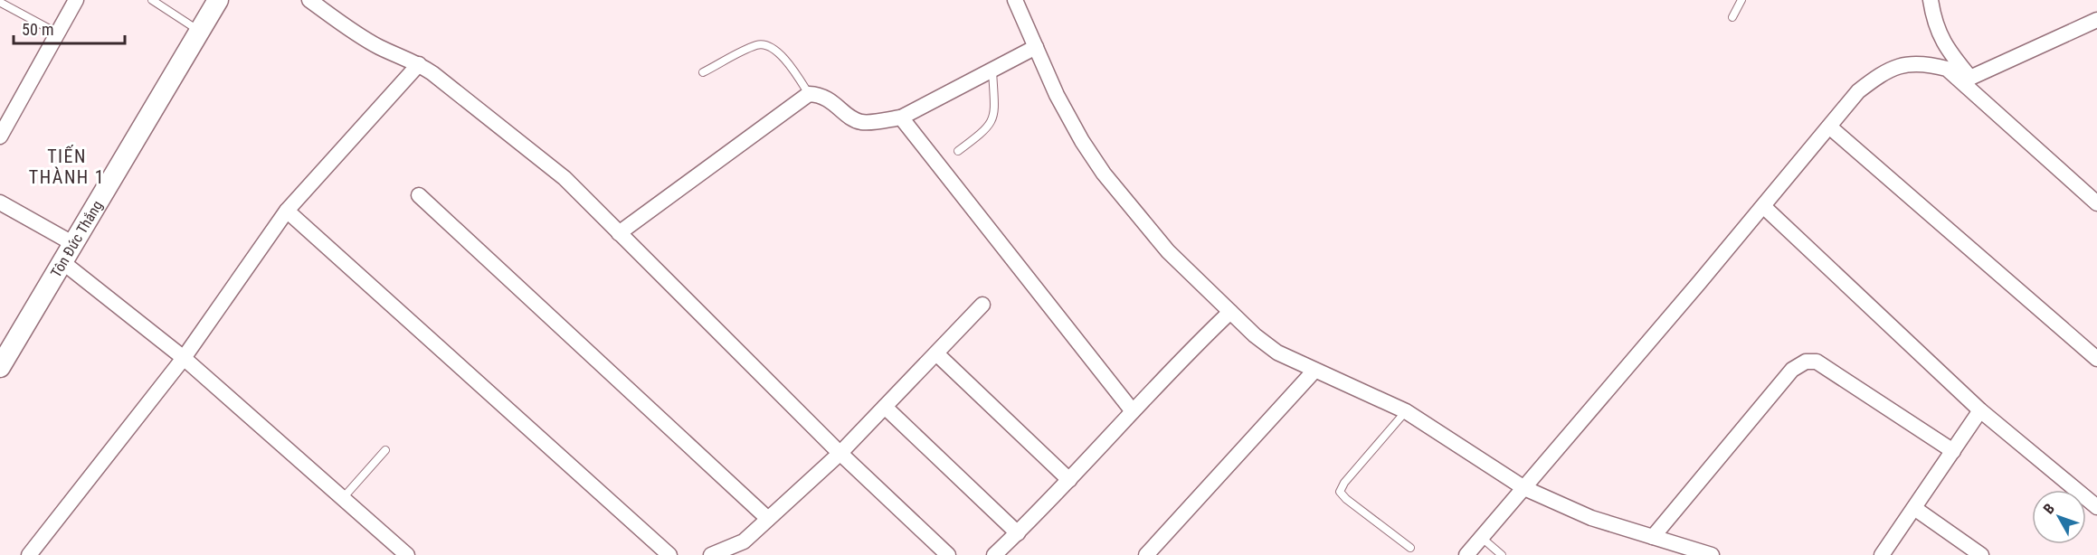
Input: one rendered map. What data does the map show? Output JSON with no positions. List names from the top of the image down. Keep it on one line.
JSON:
{"streets":{"street":["Tôn Đức Thắng"]},"districts":["TIẾN THÀNH 1"],"scale_bar":"50 m","north":"top left"}
